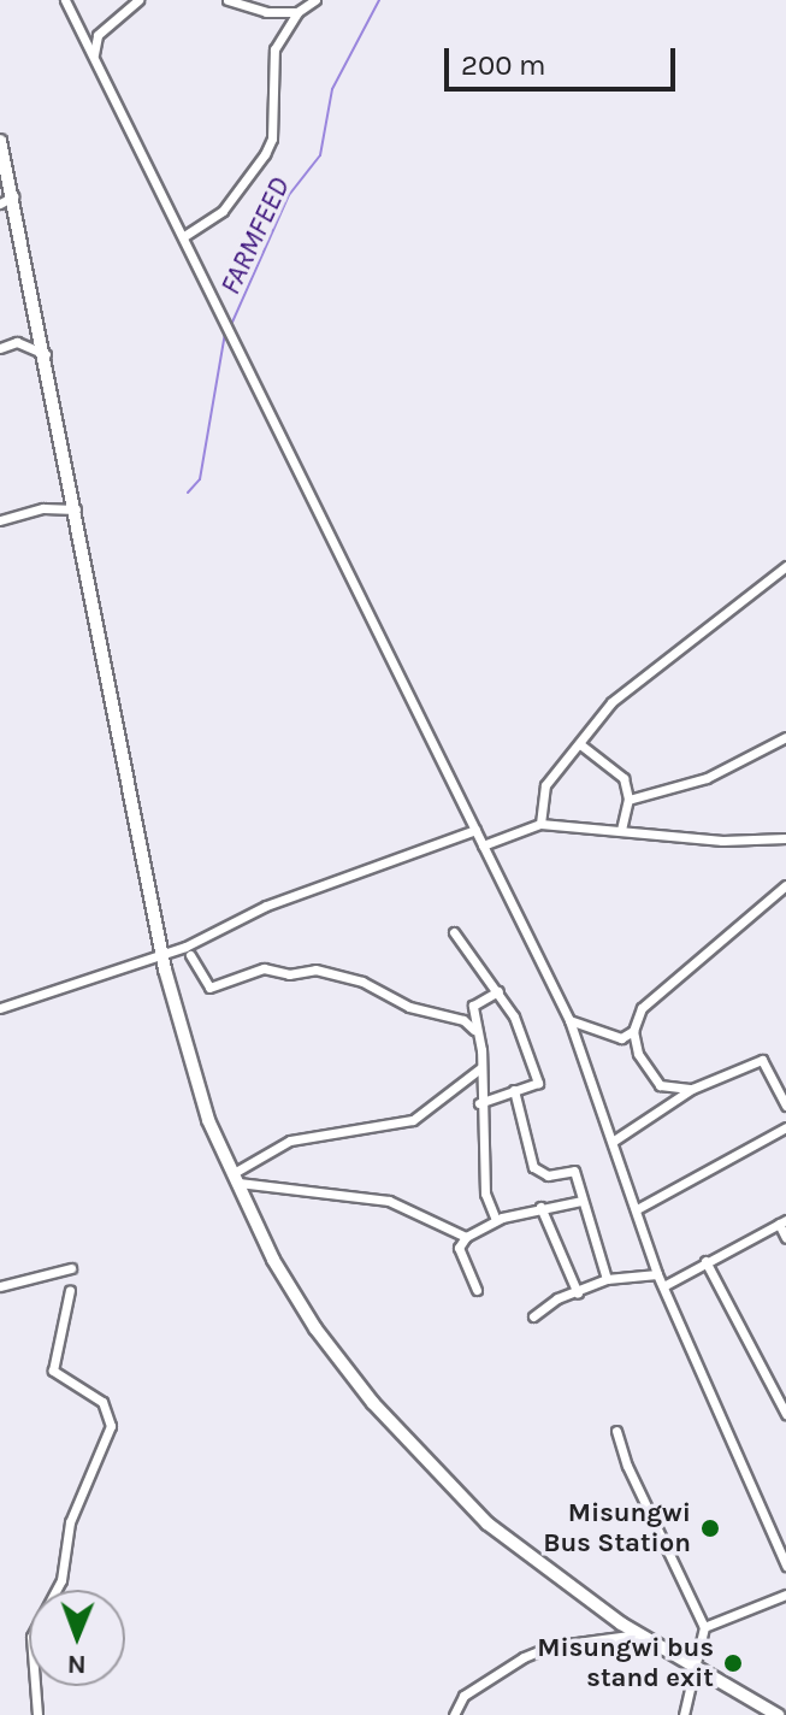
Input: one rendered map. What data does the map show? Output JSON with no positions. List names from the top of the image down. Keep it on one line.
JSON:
{"water":["FARMFEED"],"places":["Misungwi Bus Station","Misungwi bus stand exit"],"scale_bar":"200 m","north":"bottom"}
